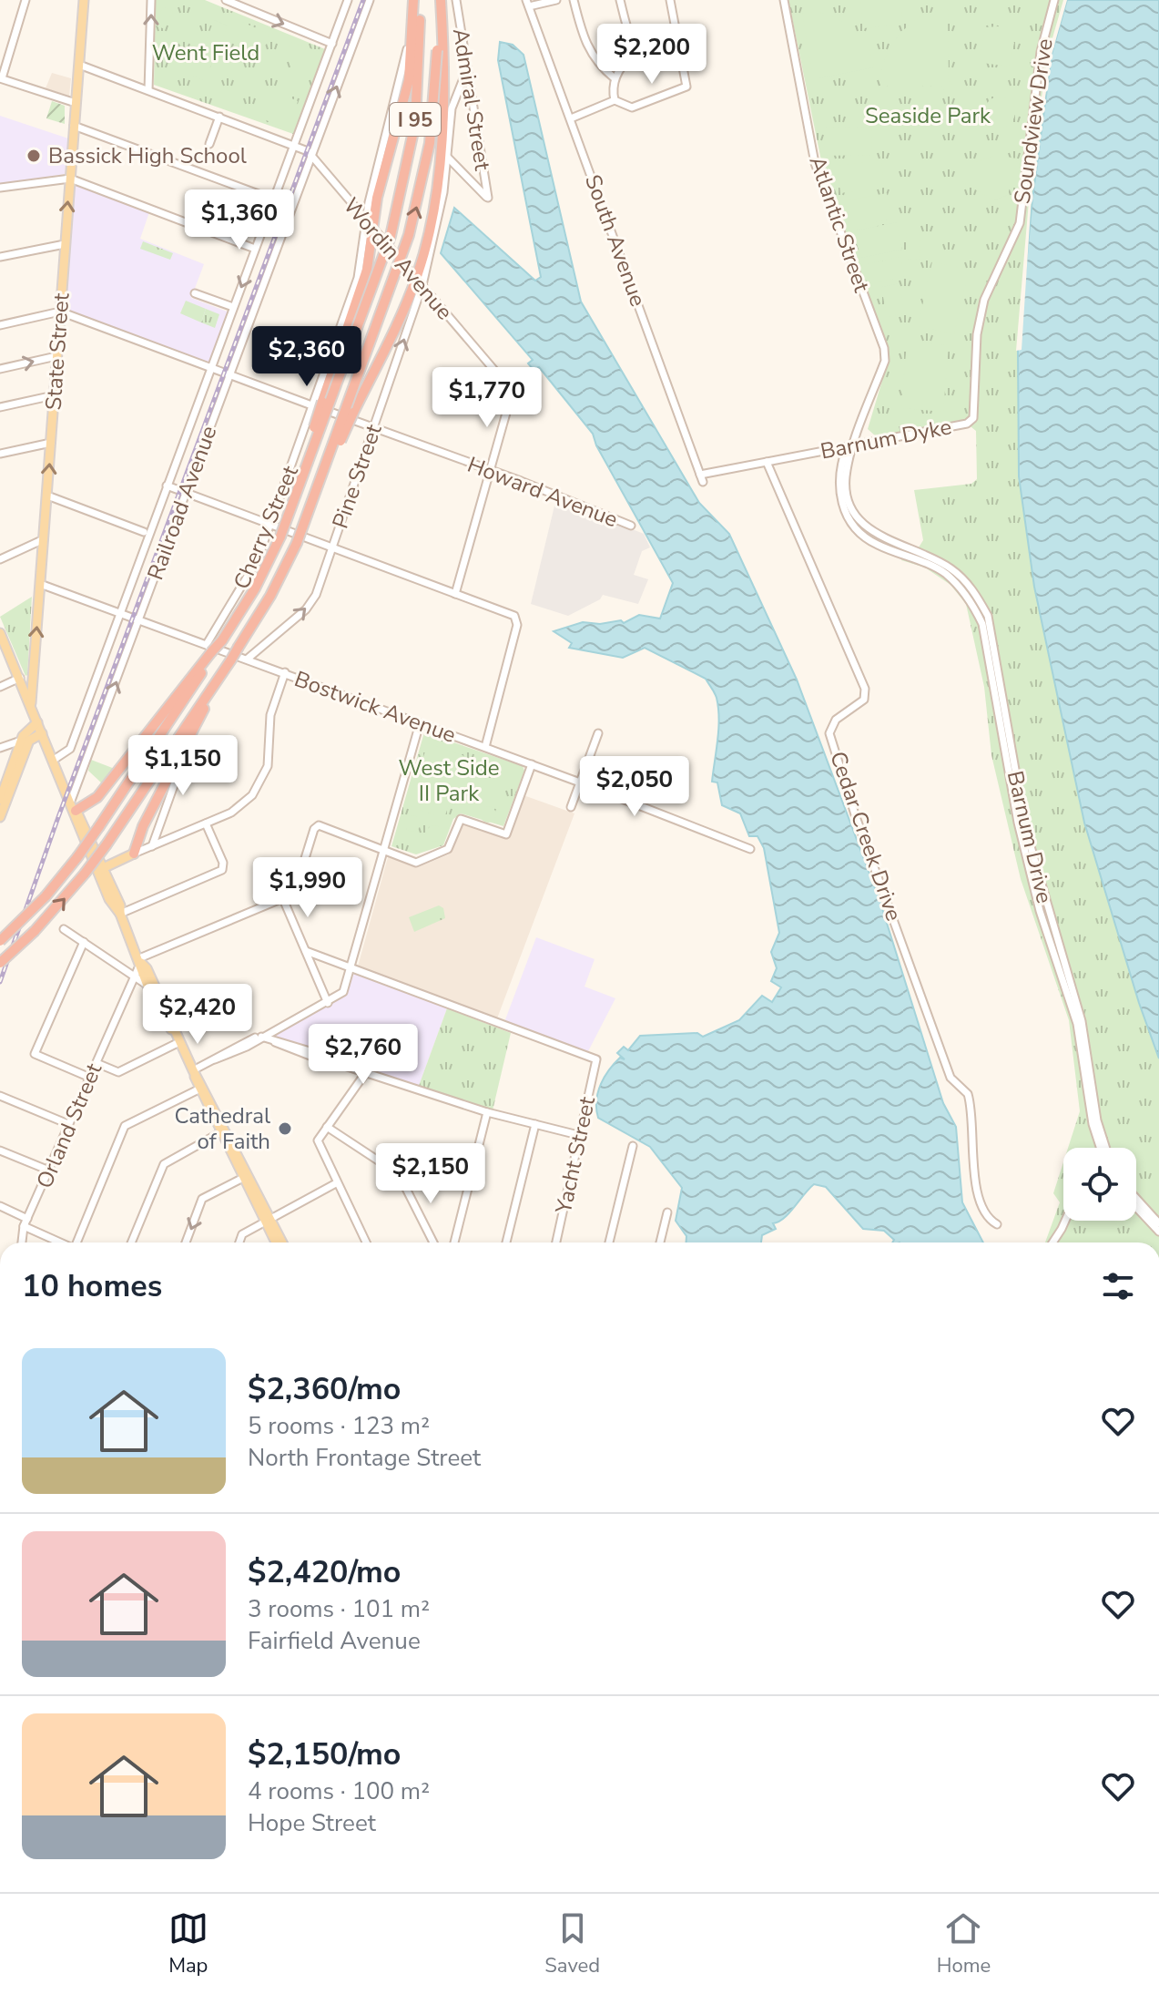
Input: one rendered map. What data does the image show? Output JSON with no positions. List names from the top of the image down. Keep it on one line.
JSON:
{"streets":{"highway":["I 95"],"main road":["State Street"],"street":["Admiral Street","Soundview Drive","Atlantic Street","South Avenue","Wordin Avenue","Barnum Dyke","Pine Street","Howard Avenue","Railroad Avenue","Cherry Street","Bostwick Avenue","Cedar Creek Drive","Barnum Drive","Orland Street","Yacht Street"]},"crossings":[["Admiral Street","Pine Street"],["I 95","Cherry Street"],["I 95","Bostwick Avenue"],["Soundview Drive","Barnum Dyke"],["Atlantic Street","Barnum Drive"],["South Avenue","Barnum Dyke"],["Wordin Avenue","State Street"],["Wordin Avenue","Pine Street"],["Wordin Avenue","Howard Avenue"],["Wordin Avenue","Railroad Avenue"],["State Street","Howard Avenue"],["State Street","Bostwick Avenue"],["Barnum Dyke","Cedar Creek Drive"],["Barnum Dyke","Barnum Drive"],["Pine Street","Howard Avenue"],["Pine Street","Bostwick Avenue"],["Howard Avenue","Railroad Avenue"],["Howard Avenue","Cherry Street"],["Railroad Avenue","Bostwick Avenue"],["Cherry Street","Bostwick Avenue"]],"one_way":["Pine Street"],"parks":["Went Field","Seaside Park","West Side II Park"],"places":["Bassick High School","Cathedral of Faith"],"page":{"price":["$2,200","$1,360","$2,360","$1,770","$1,150","$2,050","$1,990","$2,420","$2,760","$2,150"],"heading":"10 homes","list":[{"name":"$2,360/mo","note":"5 rooms · 123 m² · North Frontage Street"},{"name":"$2,420/mo","note":"3 rooms · 101 m² · Fairfield Avenue"},{"name":"$2,150/mo","note":"4 rooms · 100 m² · Hope Street"}],"tabs":["Map","Saved","Home"]}}
